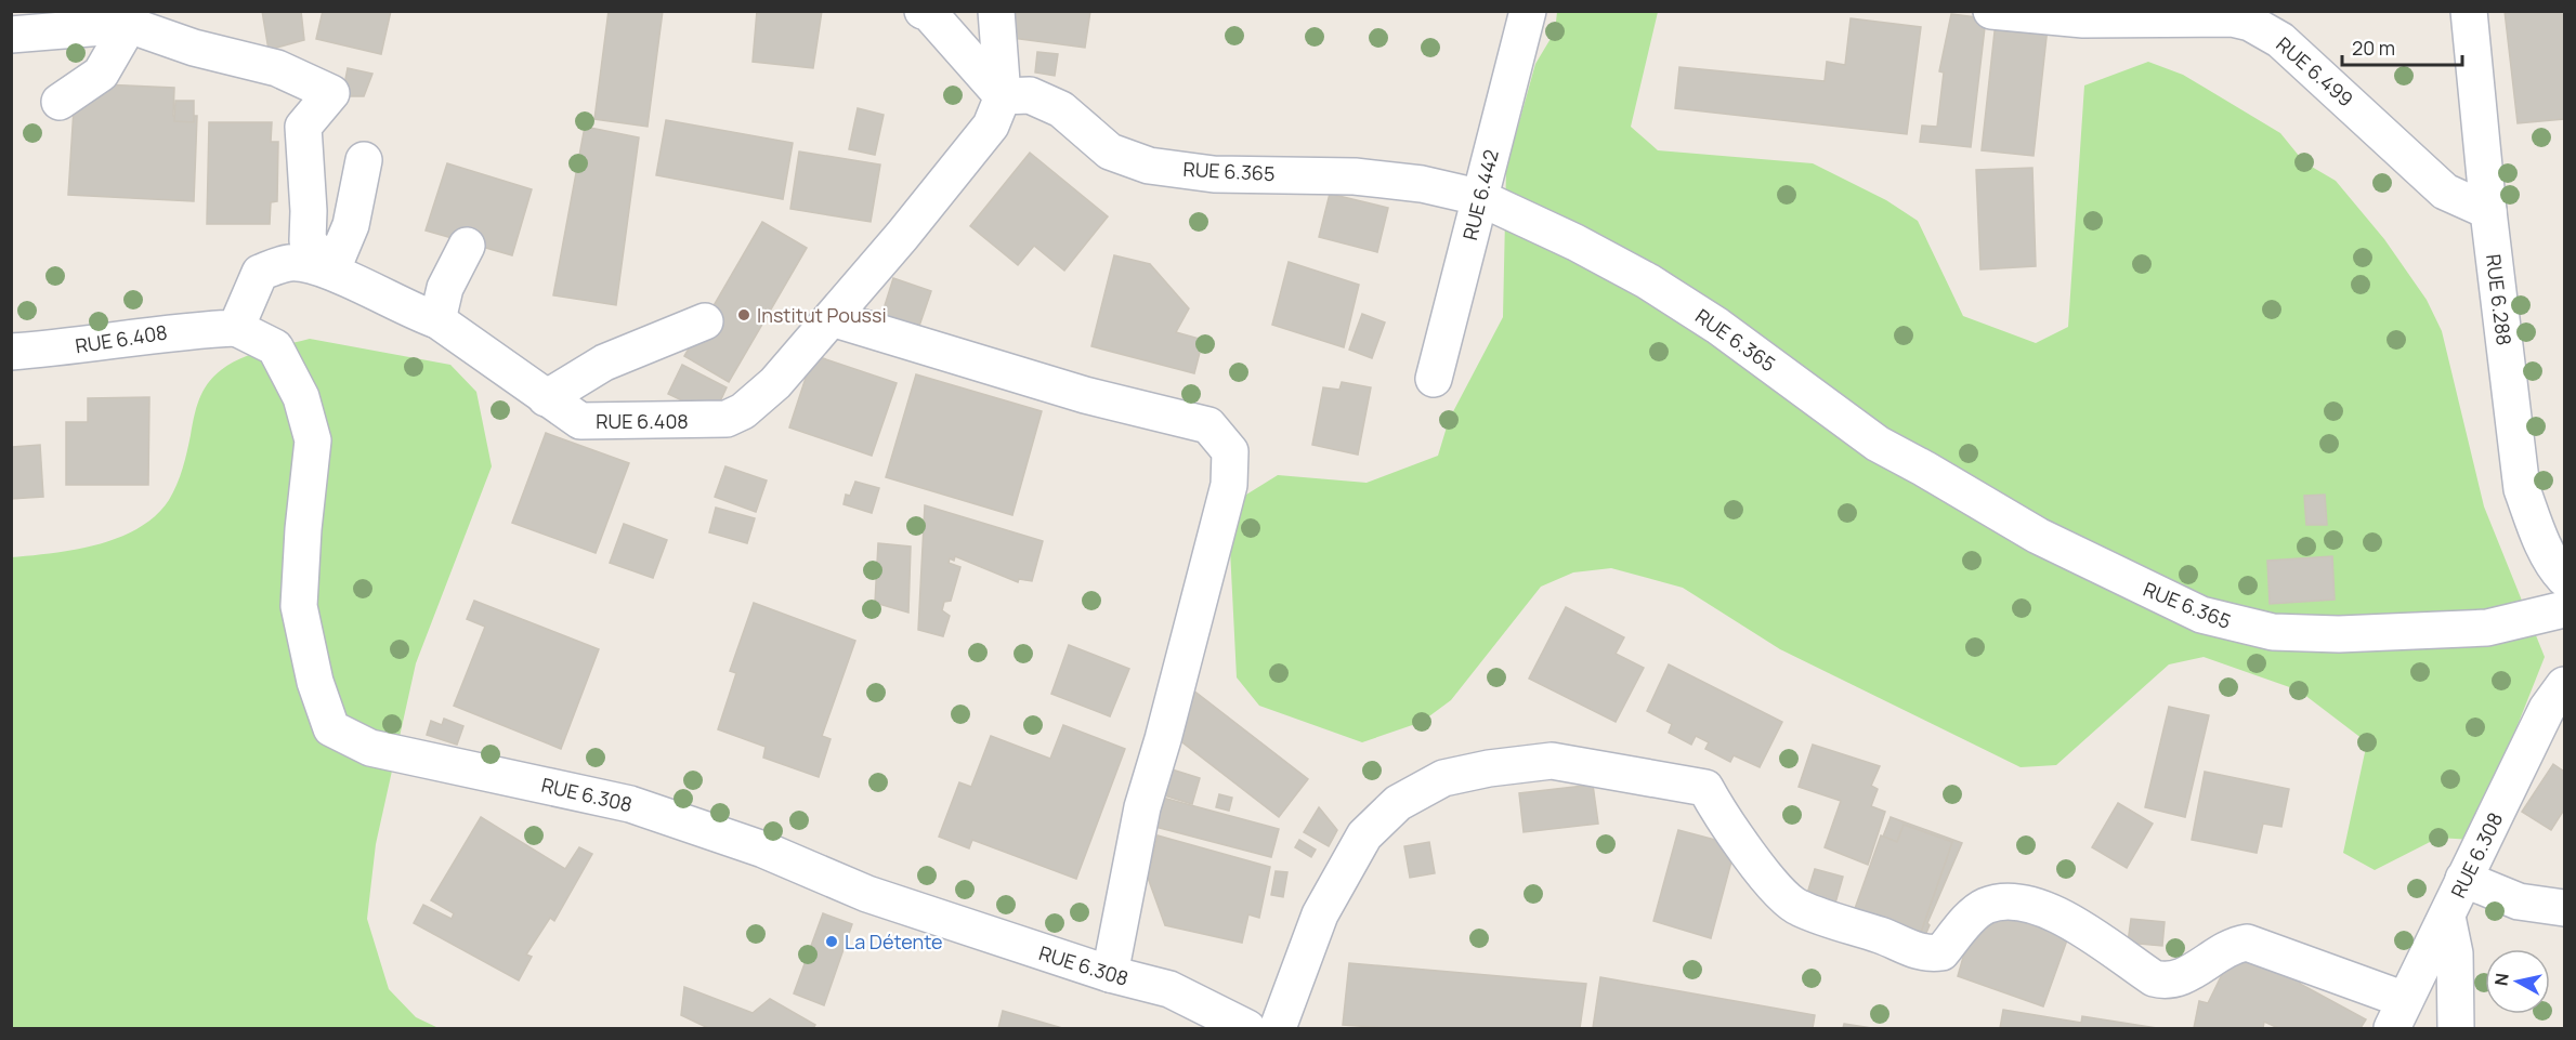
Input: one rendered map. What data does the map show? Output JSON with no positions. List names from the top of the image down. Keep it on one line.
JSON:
{"streets":{"street":["RUE 6.499","RUE 6.365","RUE 6.442","RUE 6.288","RUE 6.408","RUE 6.308"]},"crossings":[["RUE 6.499","RUE 6.288"],["RUE 6.365","RUE 6.442"],["RUE 6.365","RUE 6.408"],["RUE 6.408","RUE 6.308"]],"places":["Institut Poussi","La Détente"],"scale_bar":"20 m","north":"left"}
